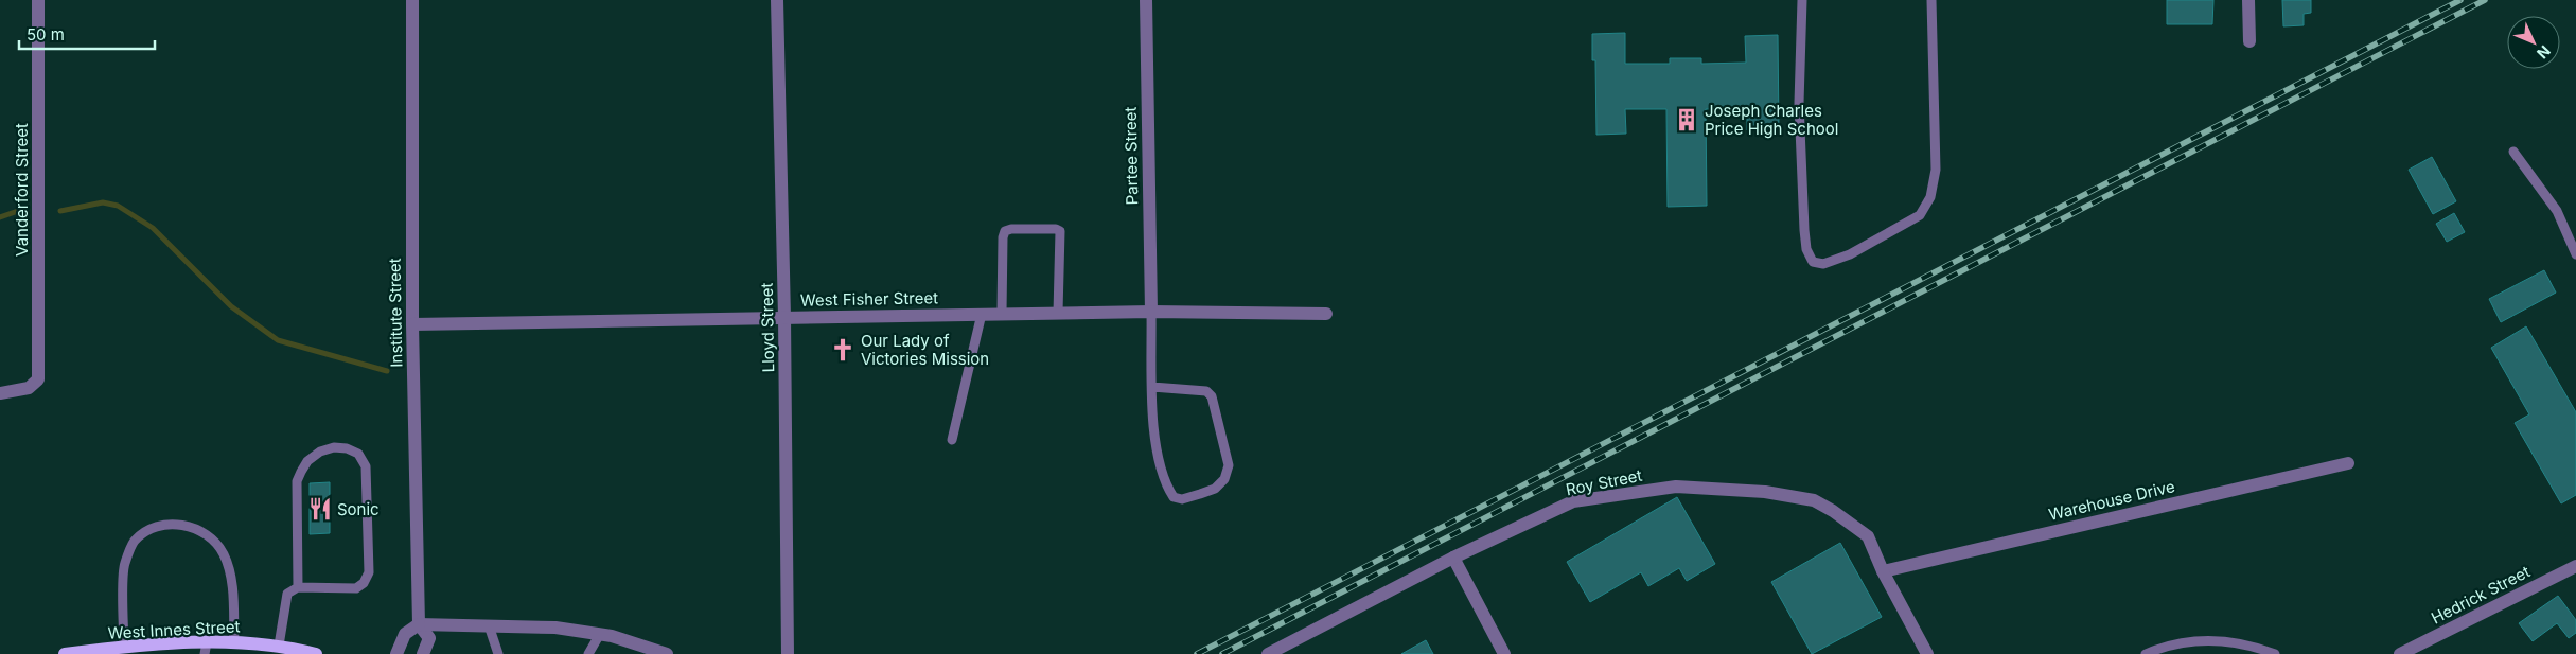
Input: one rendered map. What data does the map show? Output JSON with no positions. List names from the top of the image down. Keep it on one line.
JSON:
{"streets":{"main road":["West Innes Street"],"street":["Partee Street","Vanderford Street","West Fisher Street","Institute Street","Lloyd Street","Roy Street","Warehouse Drive","Hedrick Street"]},"crossings":[["Partee Street","West Fisher Street"],["West Fisher Street","Institute Street"],["West Fisher Street","Lloyd Street"],["Roy Street","Warehouse Drive"]],"places":{"building":["Joseph Charles Price High School"],"church":["Our Lady of Victories Mission"],"restaurant":["Sonic"]},"scale_bar":"50 m","north":"bottom right"}
